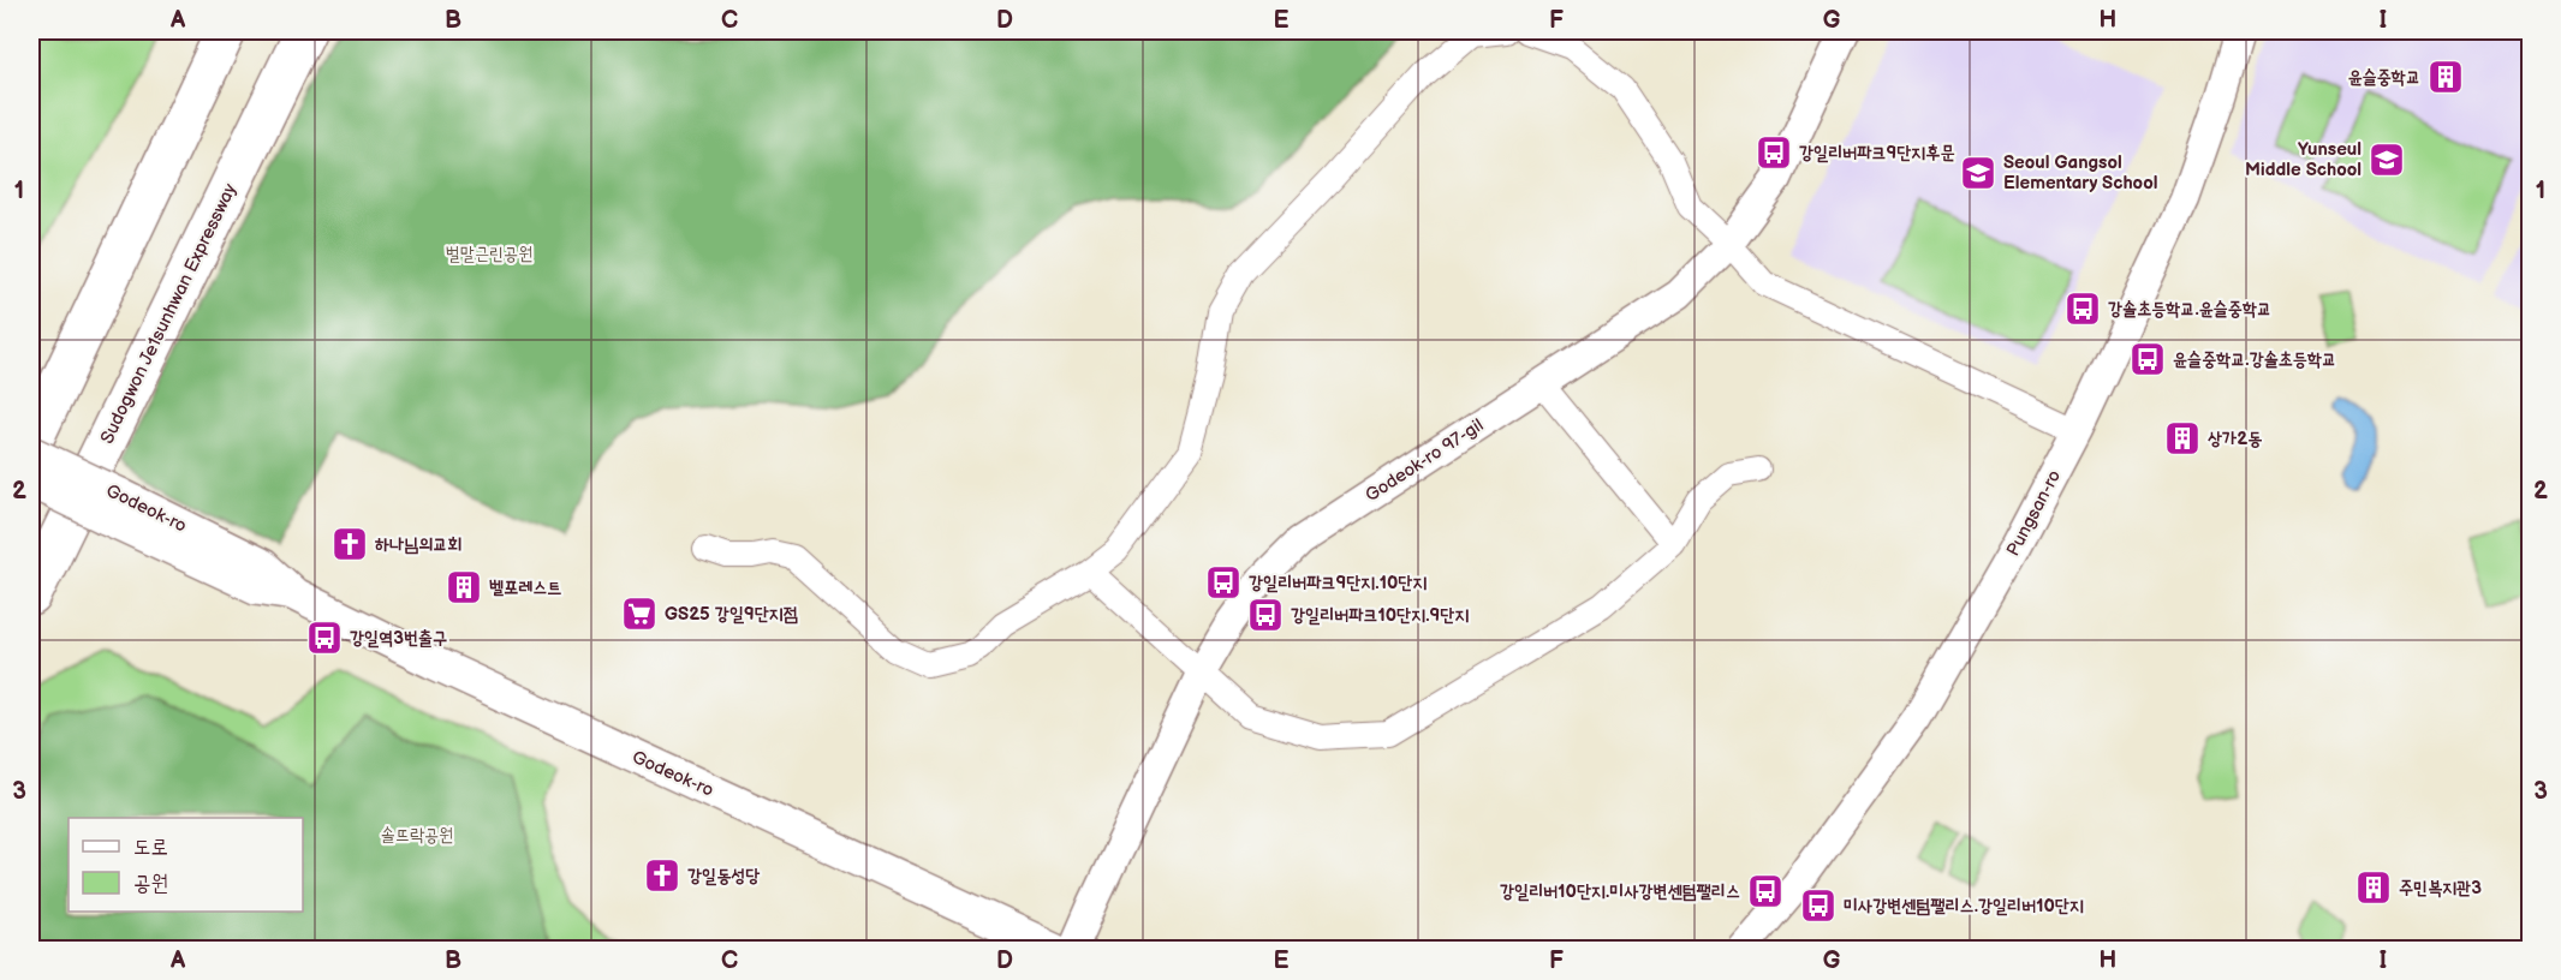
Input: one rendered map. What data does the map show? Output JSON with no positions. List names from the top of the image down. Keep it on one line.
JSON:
{"streets":{"highway":["Sudogwon Je1sunhwan Expressway"],"main road":["Godeok-ro"],"street":["Godeok-ro 97-gil","Pungsan-ro"]},"parks":["벌말근린공원","솔뜨락공원"],"places":{"building":["윤슬중학교","상가2동","벨포레스트","주민복지관3"],"bus stop":["강일리버파크9단지후문","강솔초등학교.윤슬중학교","윤슬중학교.강솔초등학교","강일리버파크9단지.10단지","강일리버파크10단지.9단지","강일역3번출구","강일리버10단지.미사강변센텀팰리스","미사강변센텀팰리스.강일리버10단지"],"school or university":["Yunseul Middle School","Seoul Gangsol Elementary School"],"church":["하나님의교회","강일동성당"],"supermarket":["GS25 강일9단지점"]},"legend":["도로","공원"],"grid":{"columns":["A","B","C","D","E","F","G","H","I"],"rows":["1","2","3"]}}
